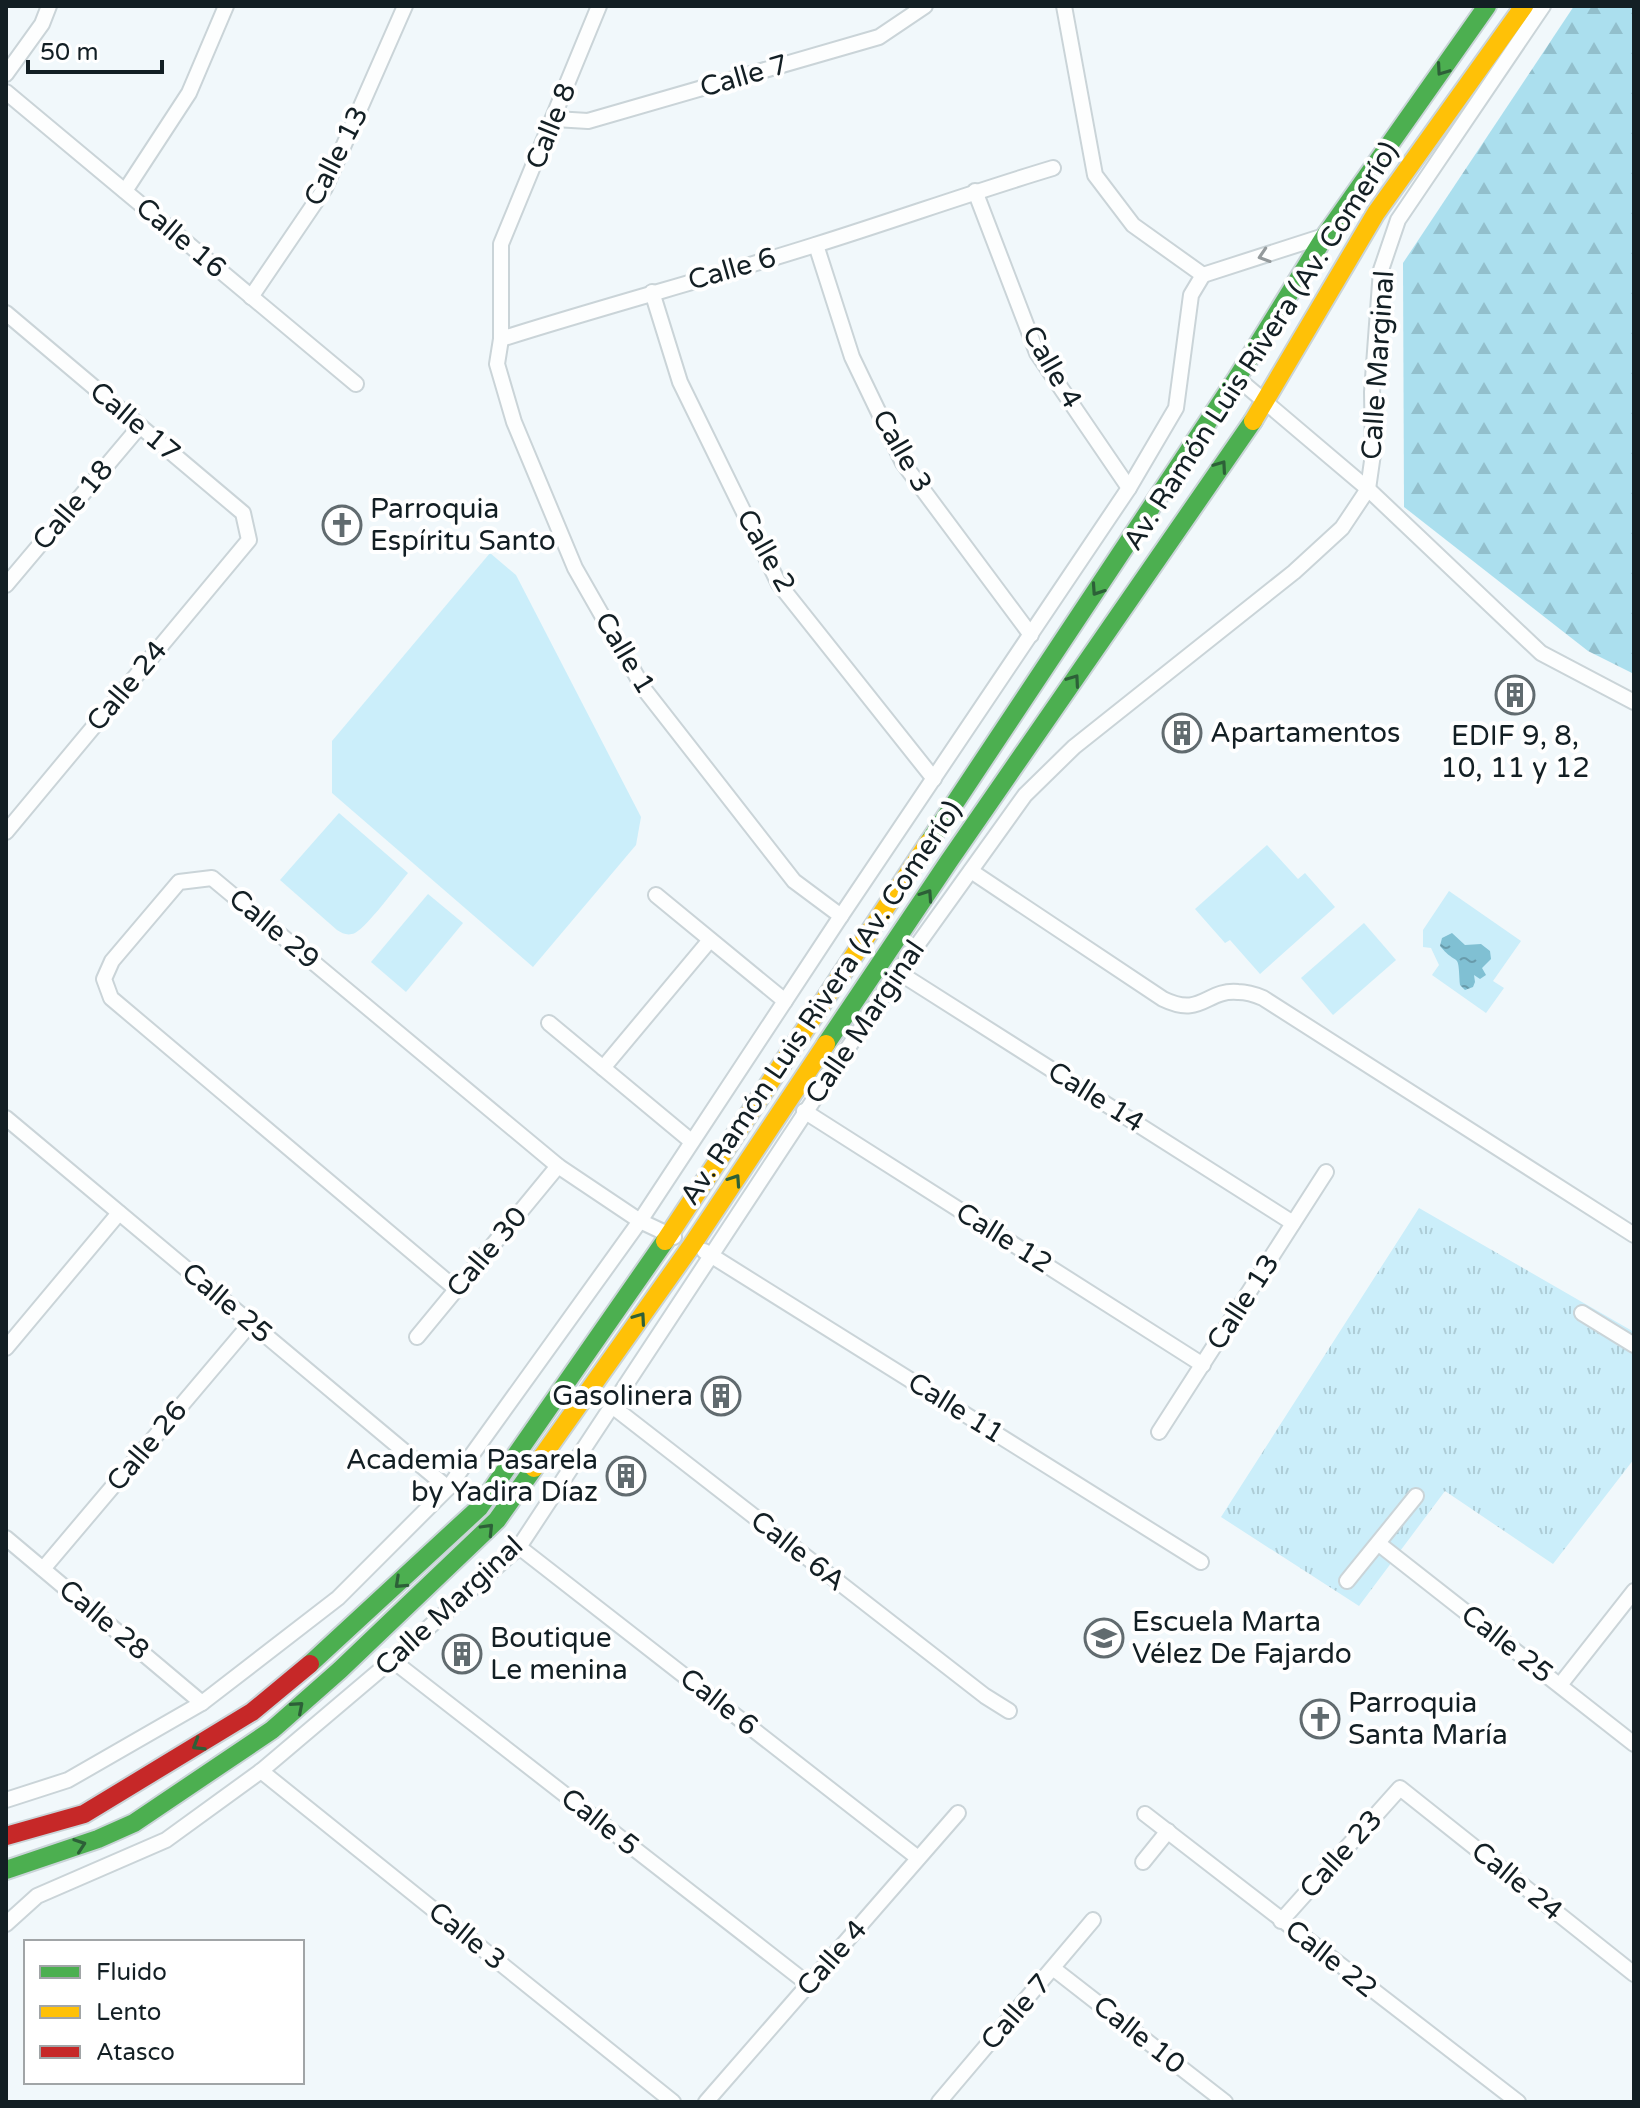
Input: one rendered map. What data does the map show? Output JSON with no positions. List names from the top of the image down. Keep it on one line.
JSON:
{"streets":{"highway":["Av. Ramón Luis Rivera (Av. Comerío)"],"street":["Calle 7","Calle 8","Calle 13","Calle 16","Calle 6","Calle Marginal","Calle 4","Calle 17","Calle 3","Calle 18","Calle 2","Calle 1","Calle 24","Calle 29","Calle 14","Calle 12","Calle 30","Calle 25","Calle 11","Calle 26","Calle 6A","Calle 28","Calle 5","Calle 23","Calle 22","Calle 10"]},"crossings":[["Calle 7","Calle 8"],["Calle 7","Calle 10"],["Calle 8","Calle 6"],["Calle 8","Calle 1"],["Calle 13","Calle 16"],["Calle 13","Calle 14"],["Calle 13","Calle 12"],["Calle 6","Calle Marginal"],["Calle 6","Calle 4"],["Calle 6","Calle 3"],["Calle 6","Calle 2"],["Calle 6","Calle 1"],["Av. Ramón Luis Rivera (Av. Comerío)","Calle 29"],["Av. Ramón Luis Rivera (Av. Comerío)","Calle 11"],["Calle Marginal","Calle 3"],["Calle Marginal","Calle 14"],["Calle Marginal","Calle 12"],["Calle Marginal","Calle 11"],["Calle Marginal","Calle 6A"],["Calle Marginal","Calle 5"],["Calle 4","Calle 5"],["Calle 17","Calle 18"],["Calle 17","Calle 24"],["Calle 24","Calle 23"],["Calle 29","Calle 30"],["Calle 29","Calle 11"],["Calle 25","Calle 26"],["Calle 26","Calle 28"],["Calle 23","Calle 22"]],"places":{"church":["Parroquia Espíritu Santo","Parroquia Santa María"],"building":["EDIF 9, 8, 10, 11 y 12","Apartamentos","Gasolinera","Academia Pasarela by Yadira Díaz","Boutique Le menina"],"school or university":["Escuela Marta Vélez De Fajardo"]},"legend":["Fluido","Lento","Atasco"],"scale_bar":"50 m"}
